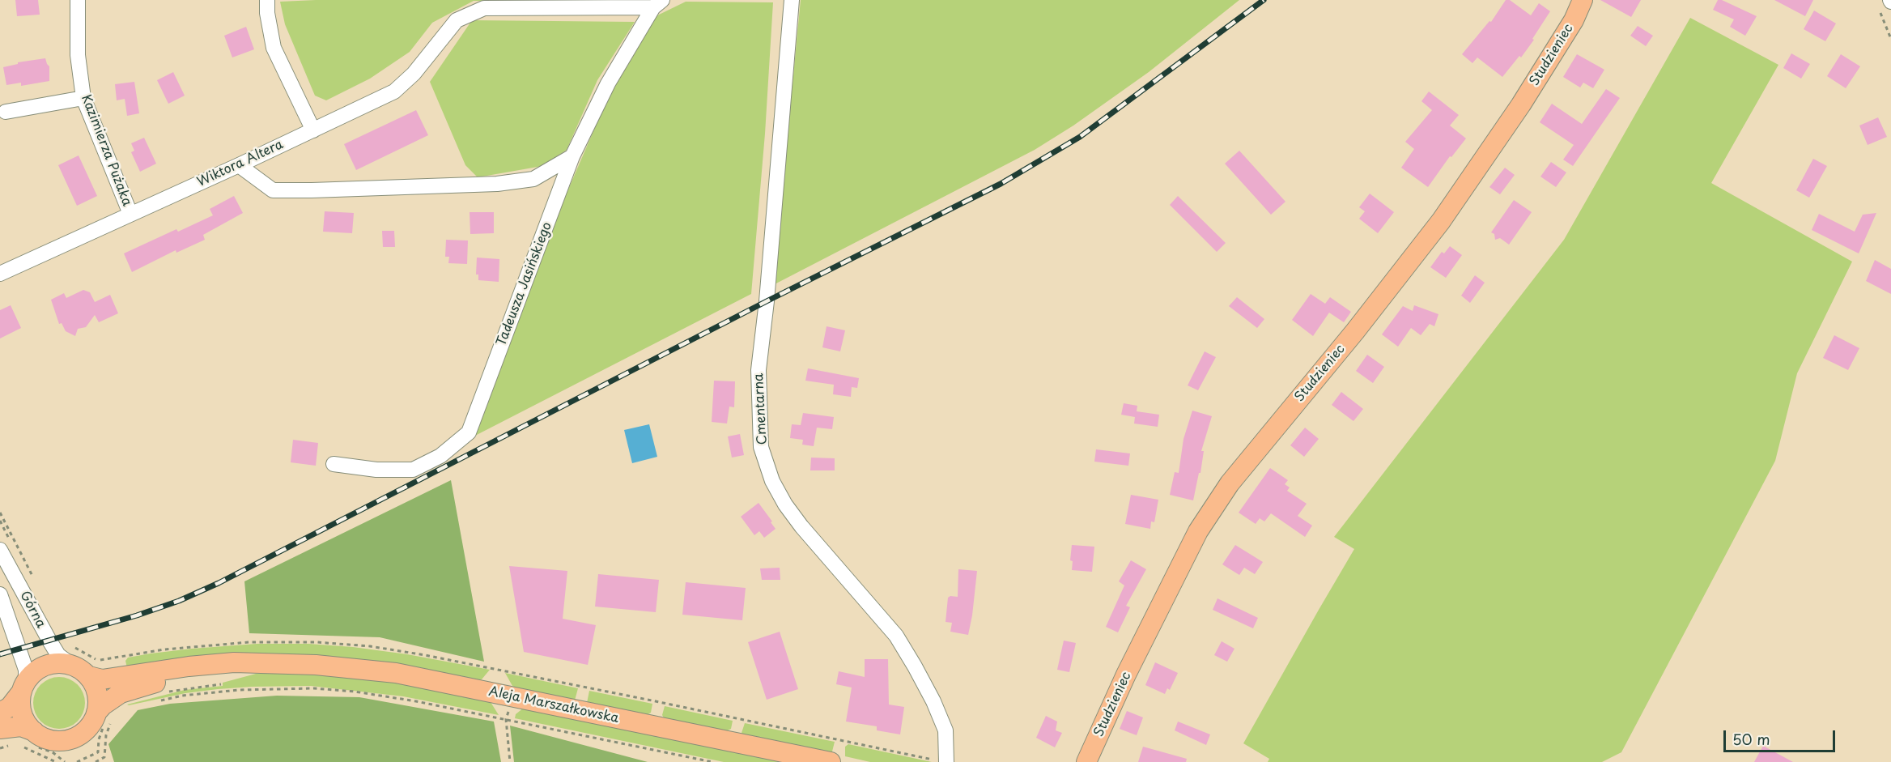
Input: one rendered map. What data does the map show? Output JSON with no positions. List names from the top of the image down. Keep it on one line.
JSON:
{"streets":{"main road":["Studzieniec","Aleja Marszałkowska"],"street":["Kazimierza Pużaka","Wiktora Altera","Tadeusza Jasińskiego","Cmentarna","Górna"]},"crossings":[["Kazimierza Pużaka","Wiktora Altera"],["Wiktora Altera","Tadeusza Jasińskiego"],["Górna","Aleja Marszałkowska"]],"scale_bar":"50 m"}
